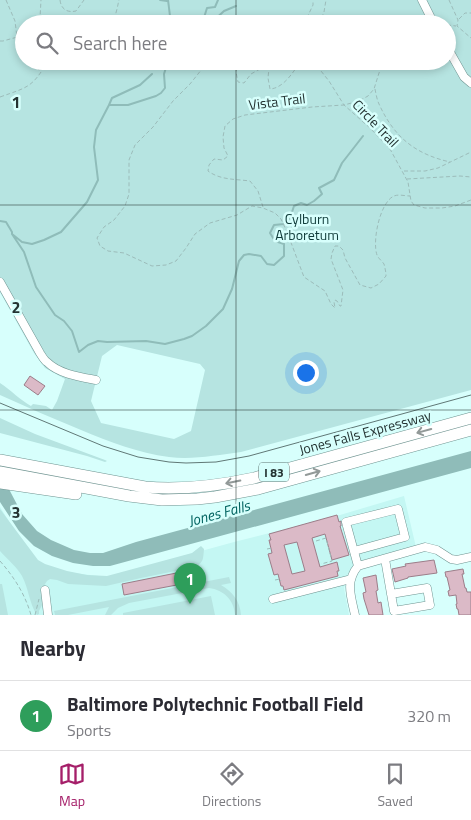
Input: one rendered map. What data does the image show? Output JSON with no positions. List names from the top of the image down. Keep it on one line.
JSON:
{"streets":{"highway":["Jones Falls Expressway","I 83"],"path":["Vista Trail","Circle Trail"]},"crossings":[["Vista Trail","Circle Trail"]],"water":["Jones Falls"],"parks":["Cylburn Arboretum"],"page":{"search":"Search here","pins":"1","heading":"Nearby","list":[{"mark":"1","name":"Baltimore Polytechnic Football Field","note":"Sports","value":"320 m"}],"nav":["Map","Directions","Saved"]},"grid":{"rows":["1","2","3"]}}
